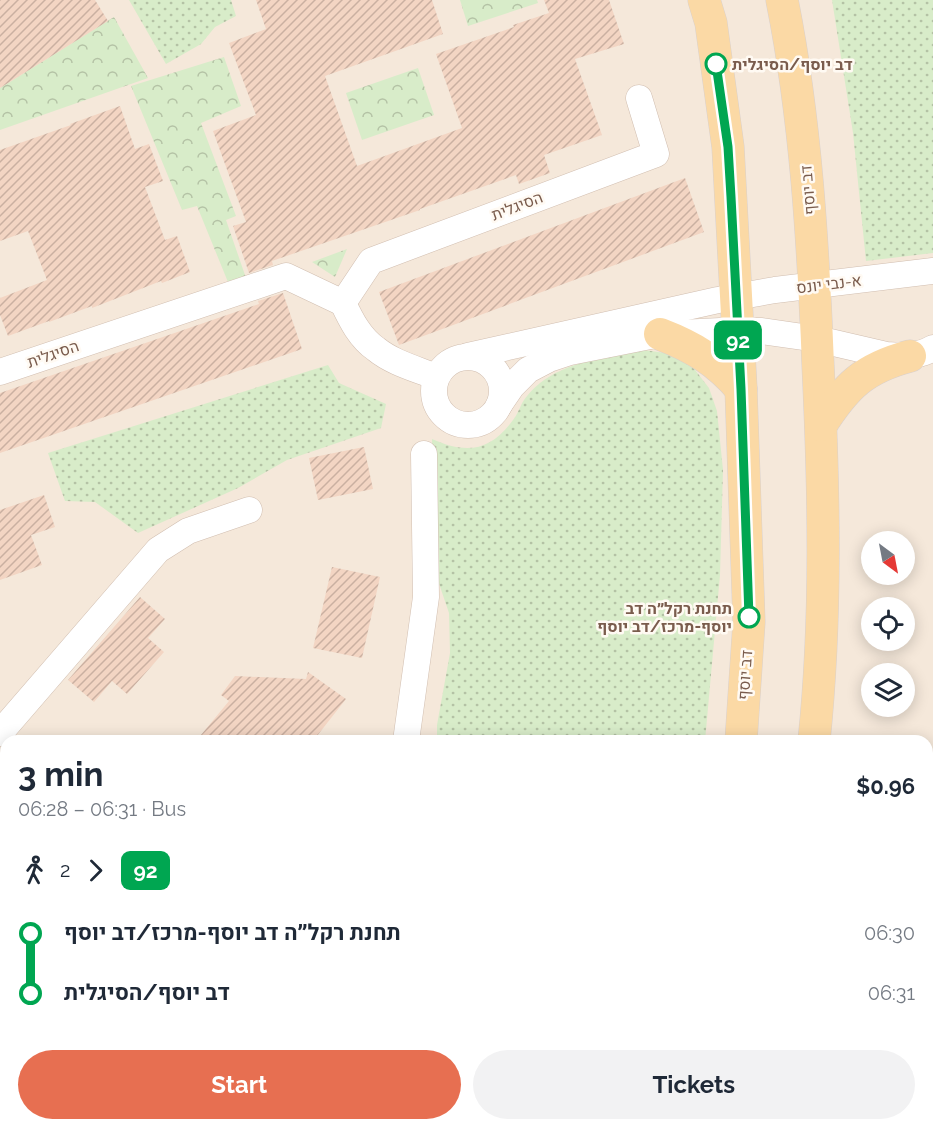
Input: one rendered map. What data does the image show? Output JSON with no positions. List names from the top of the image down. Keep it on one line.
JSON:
{"streets":{"main road":["דב יוסף"],"street":["הסיגלית","א-נבי יונס"]},"crossings":[["דב יוסף","א-נבי יונס"]],"places":["דב יוסף/הסיגלית","תחנת רקל״ה דב יוסף-מרכז/דב יוסף"],"lines":["bus line 92"],"north":"bottom right","page":{"on_map":"92","heading":["3 min","06:28 – 06:31 · Bus","$0.96"],"legs":["2","92"],"list":[{"name":"תחנת רקל״ה דב יוסף-מרכז/דב יוסף","value":"06:30"},{"name":"דב יוסף/הסיגלית","value":"06:31"}],"buttons":["Start","Tickets"]}}
